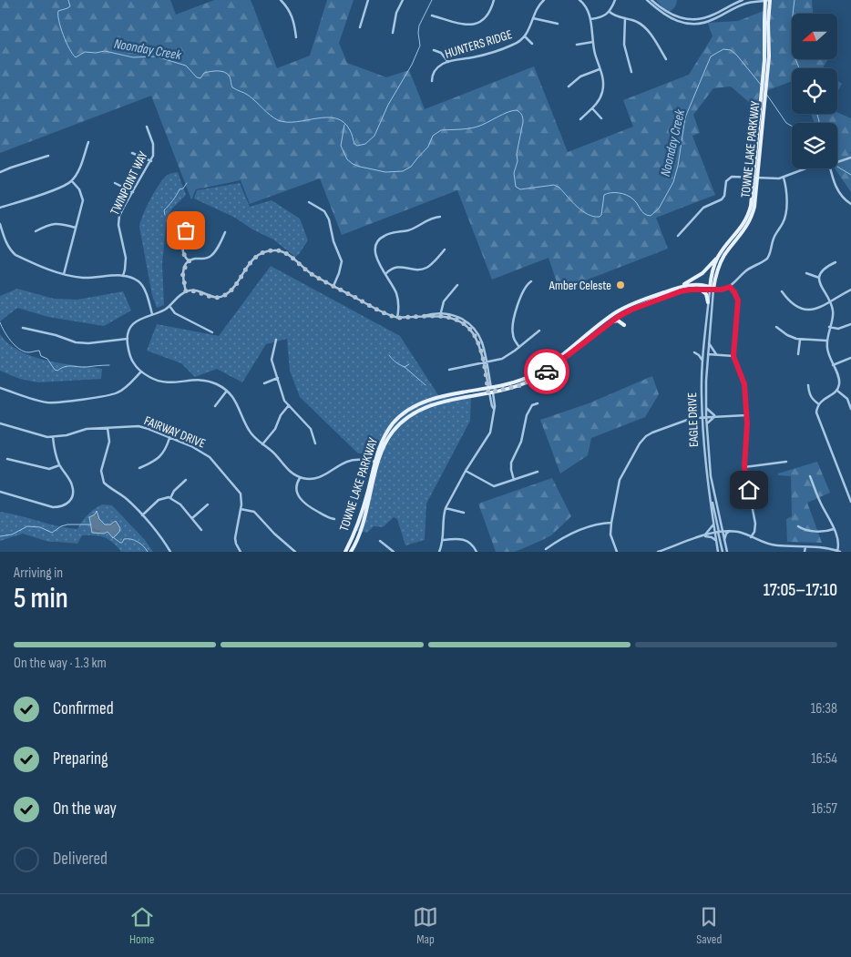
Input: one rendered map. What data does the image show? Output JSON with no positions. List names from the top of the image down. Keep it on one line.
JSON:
{"streets":{"main road":["TOWNE LAKE PARKWAY"],"street":["HUNTERS RIDGE","TWINPOINT WAY","EAGLE DRIVE","FAIRWAY DRIVE"]},"crossings":[["TOWNE LAKE PARKWAY","EAGLE DRIVE"]],"water":["Noonday Creek"],"places":["Amber Celeste"],"north":"left","page":{"heading":["5 min","Arriving in","17:05–17:10"],"bar":"On the way · 1.3 km","list":[["Confirmed","16:38"],["Preparing","16:54"],["On the way","16:57"],"Delivered"],"tabs":["Home","Map","Saved"]}}
